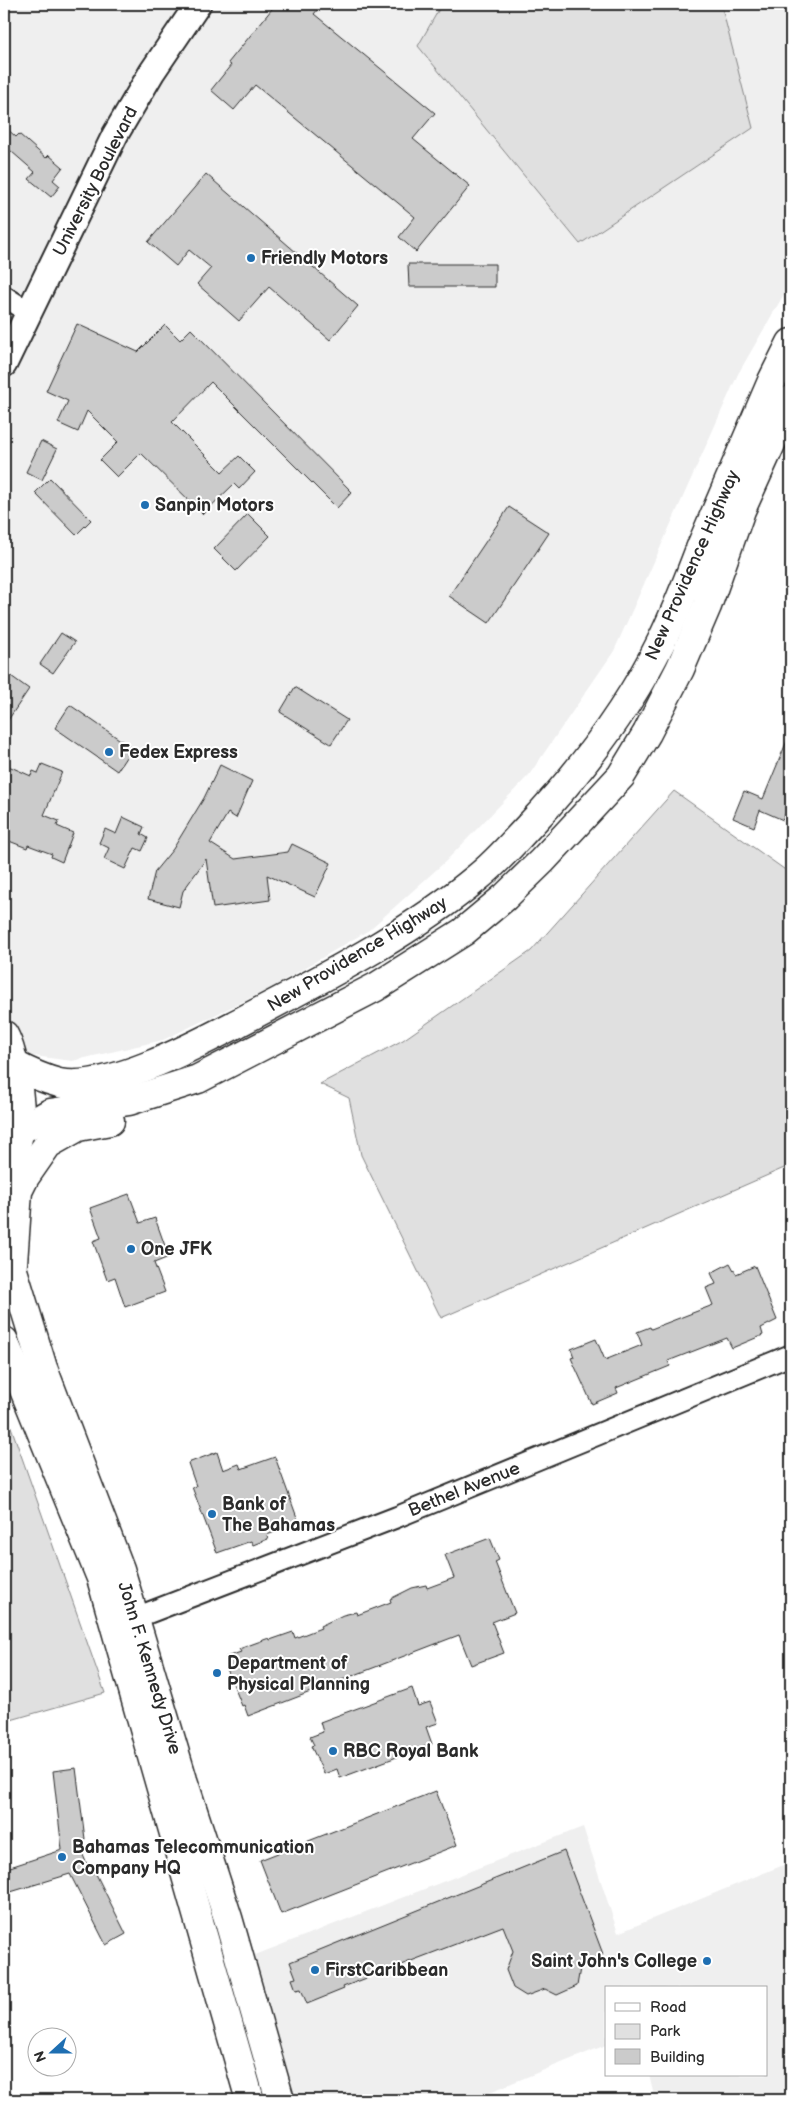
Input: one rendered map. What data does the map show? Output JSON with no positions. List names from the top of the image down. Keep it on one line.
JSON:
{"streets":{"highway":["New Providence Highway","John F. Kennedy Drive"],"main road":["University Boulevard"],"street":["Bethel Avenue"]},"crossings":[["Bethel Avenue","John F. Kennedy Drive"]],"places":["Friendly Motors","Sanpin Motors","Fedex Express","One JFK","Bank of The Bahamas","Department of Physical Planning","RBC Royal Bank","Bahamas Telecommunication Company HQ","Saint John's College","FirstCaribbean"],"legend":["Road","Park","Building"],"north":"left"}
